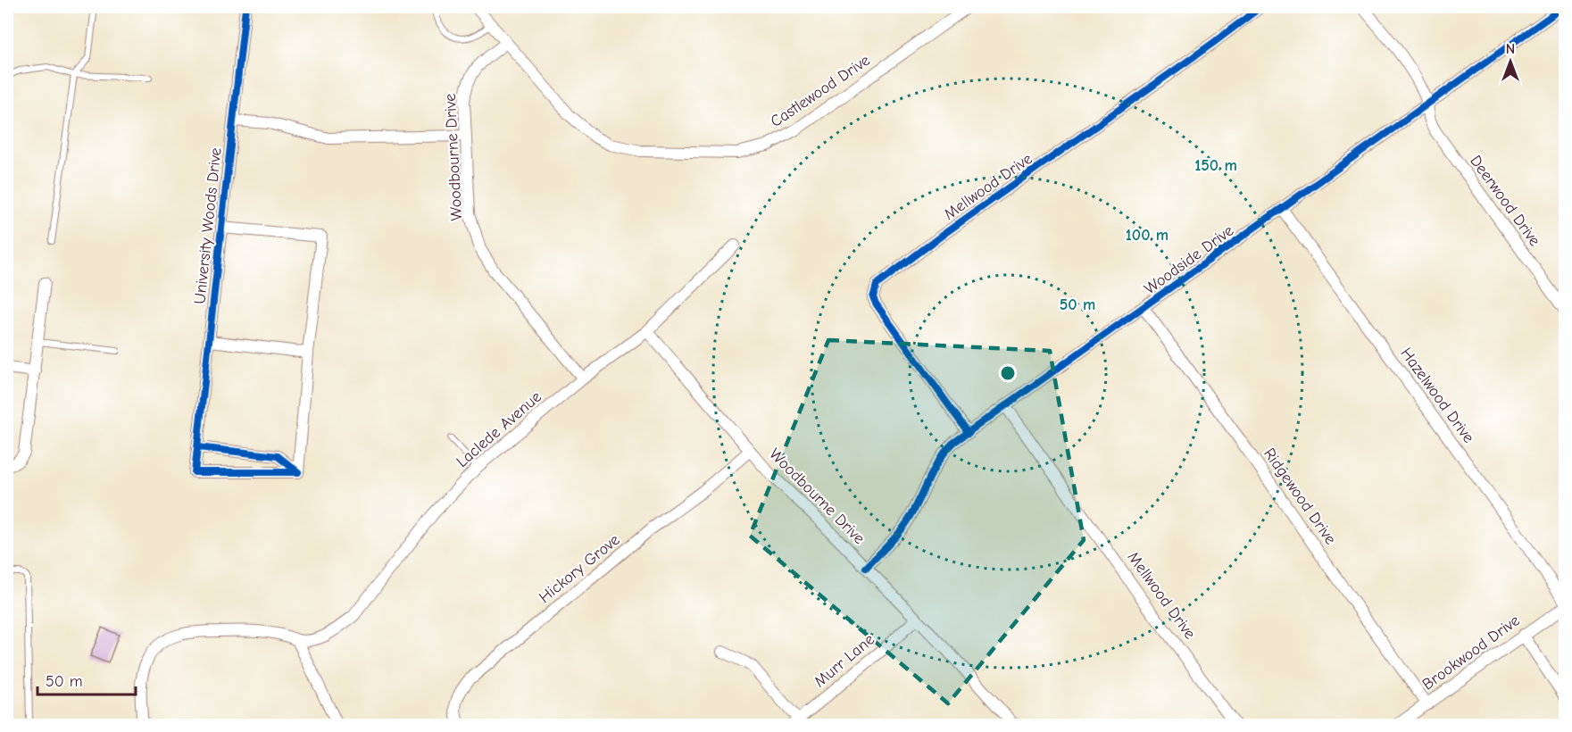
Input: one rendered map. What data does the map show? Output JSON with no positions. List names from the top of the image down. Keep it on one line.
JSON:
{"streets":{"street":["Castlewood Drive","Woodbourne Drive","Mellwood Drive","Deerwood Drive","University Woods Drive","Woodside Drive","Hazelwood Drive","Laclede Avenue","Ridgewood Drive","Hickory Grove","Brookwood Drive","Murr Lane"]},"crossings":[["Castlewood Drive","Woodbourne Drive"],["Woodbourne Drive","Woodside Drive"],["Woodbourne Drive","Laclede Avenue"],["Woodbourne Drive","Hickory Grove"],["Woodbourne Drive","Murr Lane"],["Mellwood Drive","Woodside Drive"],["Deerwood Drive","Woodside Drive"],["Woodside Drive","Hazelwood Drive"],["Woodside Drive","Ridgewood Drive"],["Ridgewood Drive","Brookwood Drive"]],"scale_bar":"50 m","north":"top","rings":["150 m","100 m","50 m"]}
